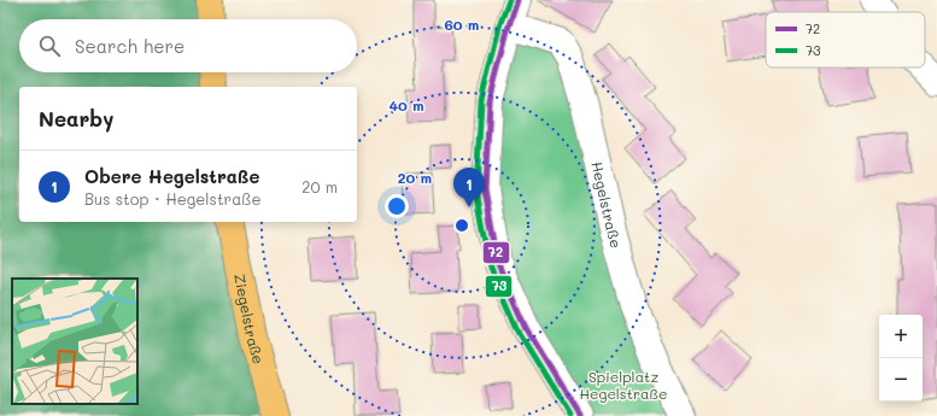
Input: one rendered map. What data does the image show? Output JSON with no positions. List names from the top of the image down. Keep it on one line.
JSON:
{"streets":{"main road":["Ziegelstraße"],"street":["Hegelstraße"]},"parks":["Spielplatz Hegelstraße"],"lines":["transit line 72","transit line 73"],"legend":["72","73"],"page":{"search":"Search here","heading":"Nearby","list":[{"mark":"1","name":"Obere Hegelstraße","note":"Bus stop · Hegelstraße","value":"20 m"}],"pins":"1","map_buttons":["+","−"]},"rings":["60 m","40 m","20 m"]}
